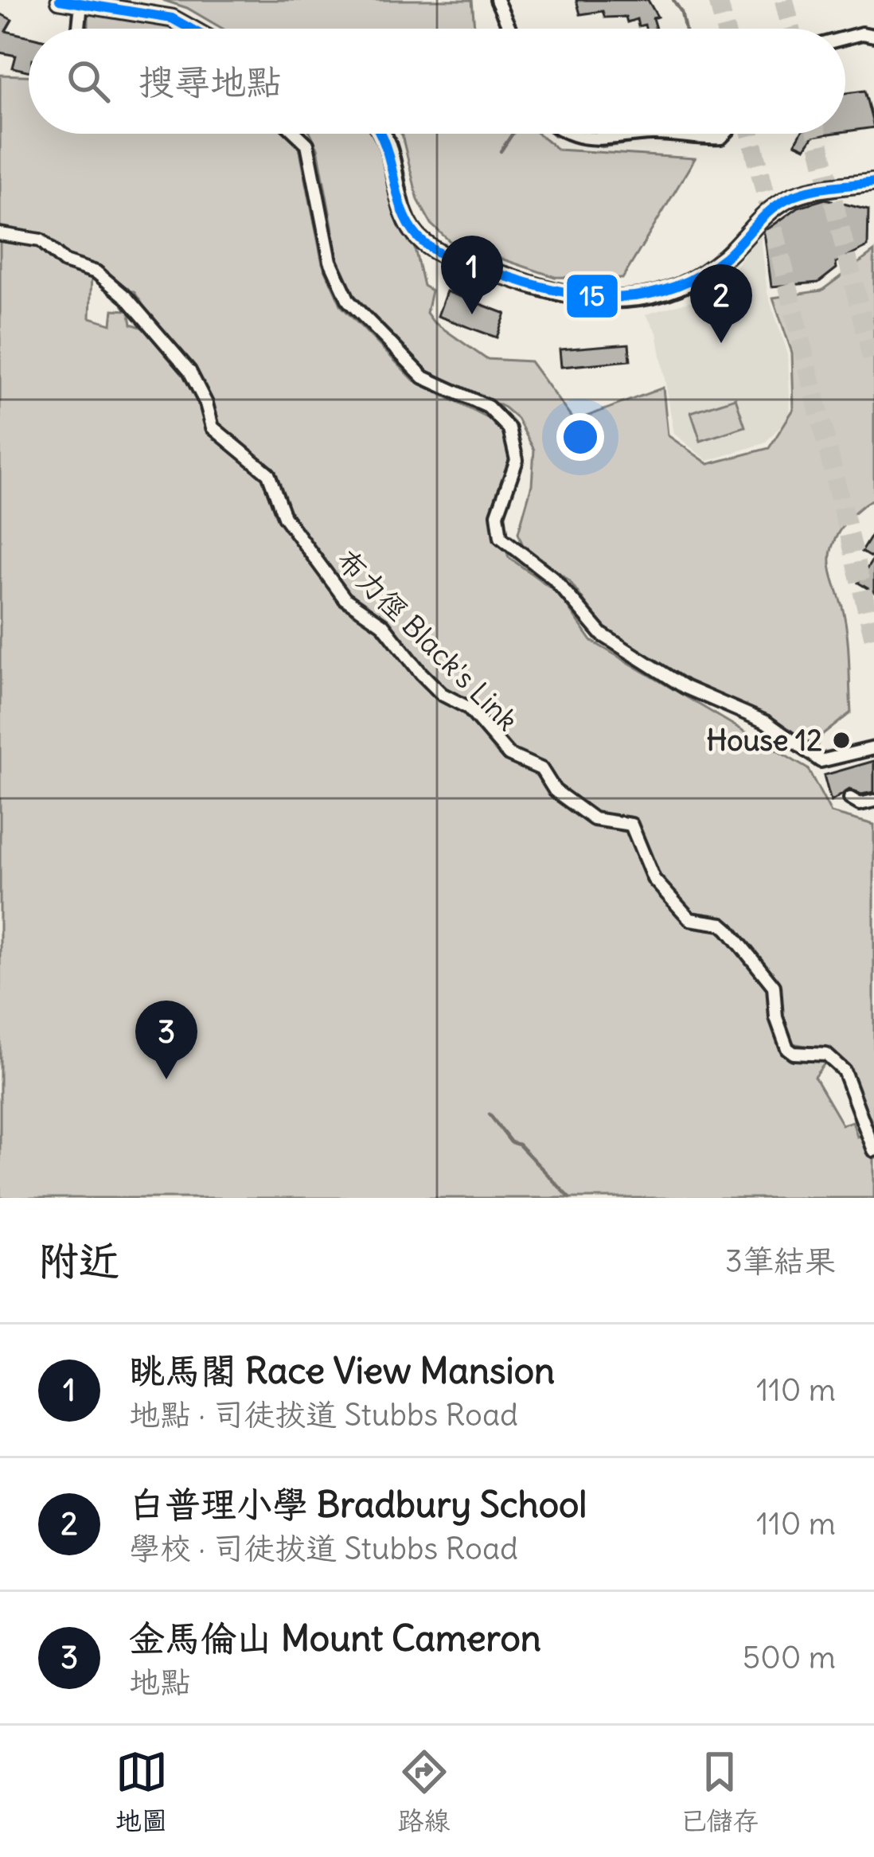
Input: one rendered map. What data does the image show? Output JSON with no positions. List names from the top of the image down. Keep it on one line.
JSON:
{"streets":{"street":["布力徑 Black's Link"]},"places":["House 12"],"lines":["transit line 15"],"page":{"search":"搜尋地點","pins":["1","2","3"],"heading":["附近","3筆結果"],"list":[{"mark":"1","name":"眺馬閣 Race View Mansion","note":"地點 · 司徒拔道 Stubbs Road","value":"110 m"},{"mark":"2","name":"白普理小學 Bradbury School","note":"學校 · 司徒拔道 Stubbs Road","value":"110 m"},{"mark":"3","name":"金馬倫山 Mount Cameron","note":"地點","value":"500 m"}],"nav":["地圖","路線","已儲存"]}}
